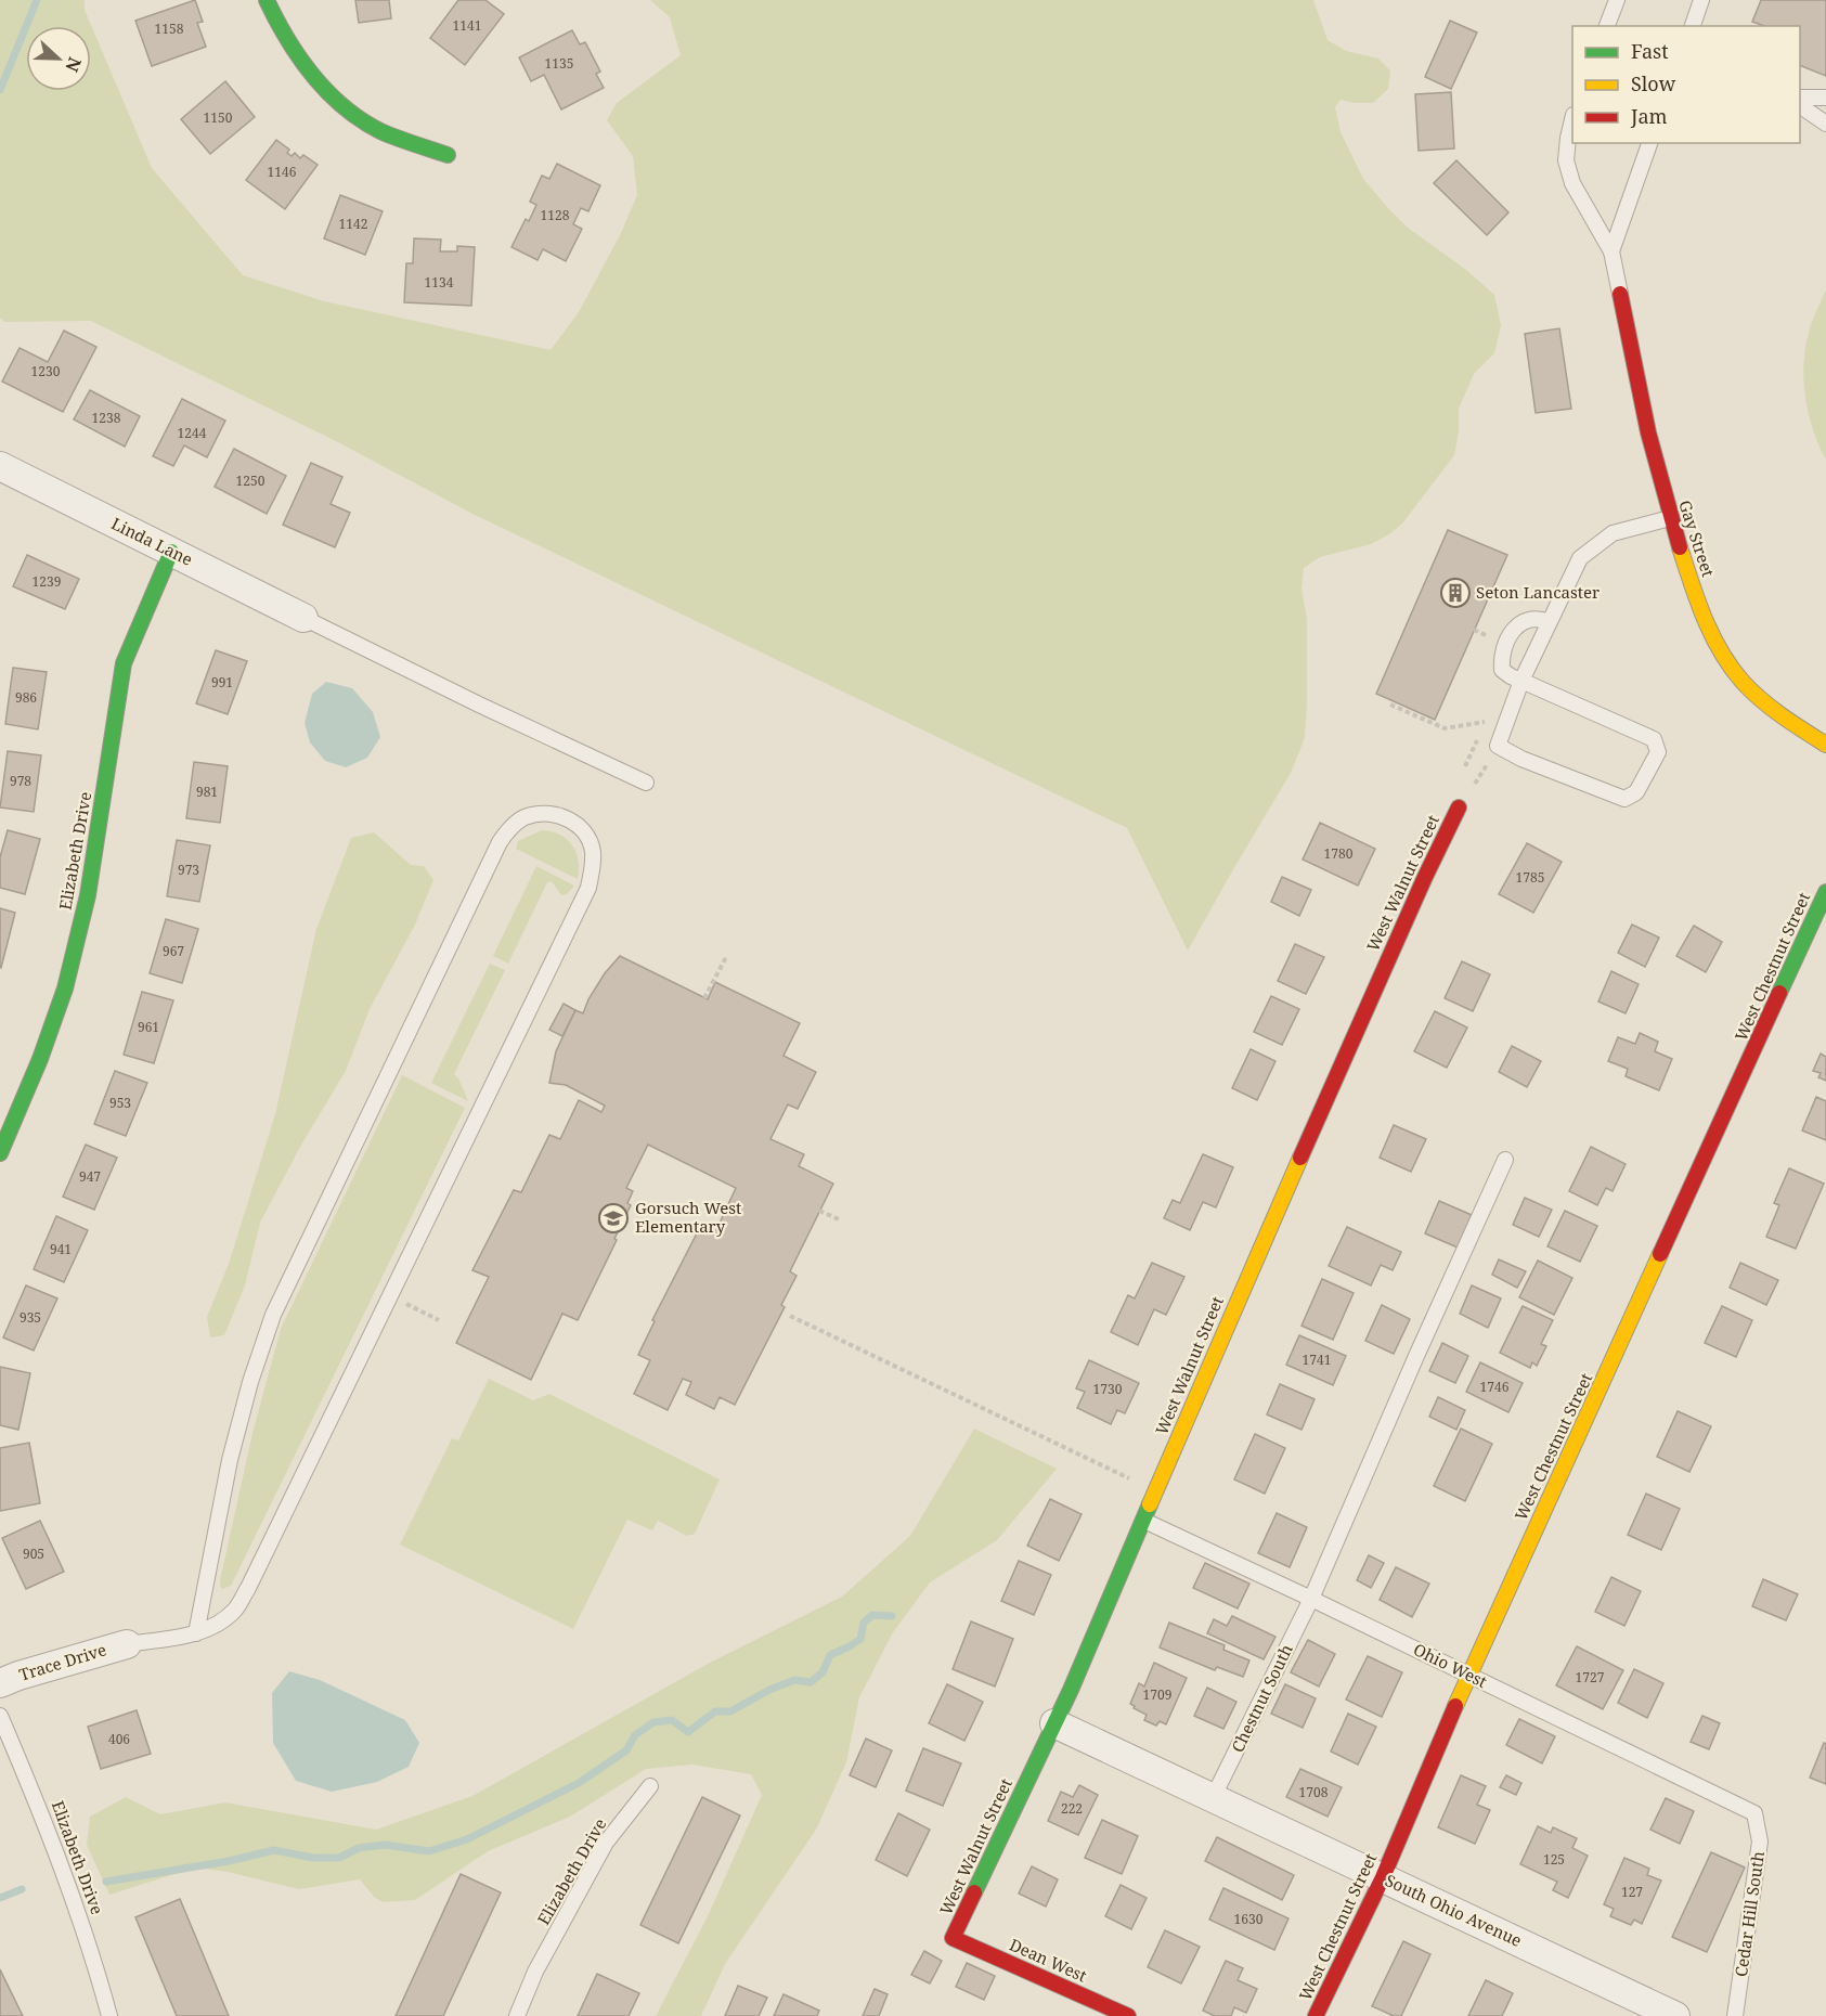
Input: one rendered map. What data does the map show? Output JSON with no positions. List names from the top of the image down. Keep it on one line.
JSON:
{"streets":{"street":["Gay Street","Linda Lane","Elizabeth Drive","West Walnut Street","West Chestnut Street","Trace Drive","South Ohio Avenue","Dean West"],"lane":["Ohio West","Chestnut South","Cedar Hill South"]},"crossings":[["Linda Lane","Elizabeth Drive"],["West Walnut Street","Ohio West"],["West Walnut Street","South Ohio Avenue"],["West Walnut Street","Dean West"],["West Chestnut Street","Ohio West"],["West Chestnut Street","South Ohio Avenue"],["Ohio West","Chestnut South"],["Ohio West","Cedar Hill South"],["Chestnut South","South Ohio Avenue"]],"places":{"building":["Seton Lancaster"],"school or university":["Gorsuch West Elementary"]},"house_numbers":["1141","1158","1135","1150","1146","1128","1142","1134","1230","1238","1244","1250","1239","991","986","978","981","1780","973","1785","967","961","953","947","941","935","1741","1746","1730","905","1727","1709","406","1708","222","125","127","1630"],"legend":["Fast","Slow","Jam"],"north":"right"}
